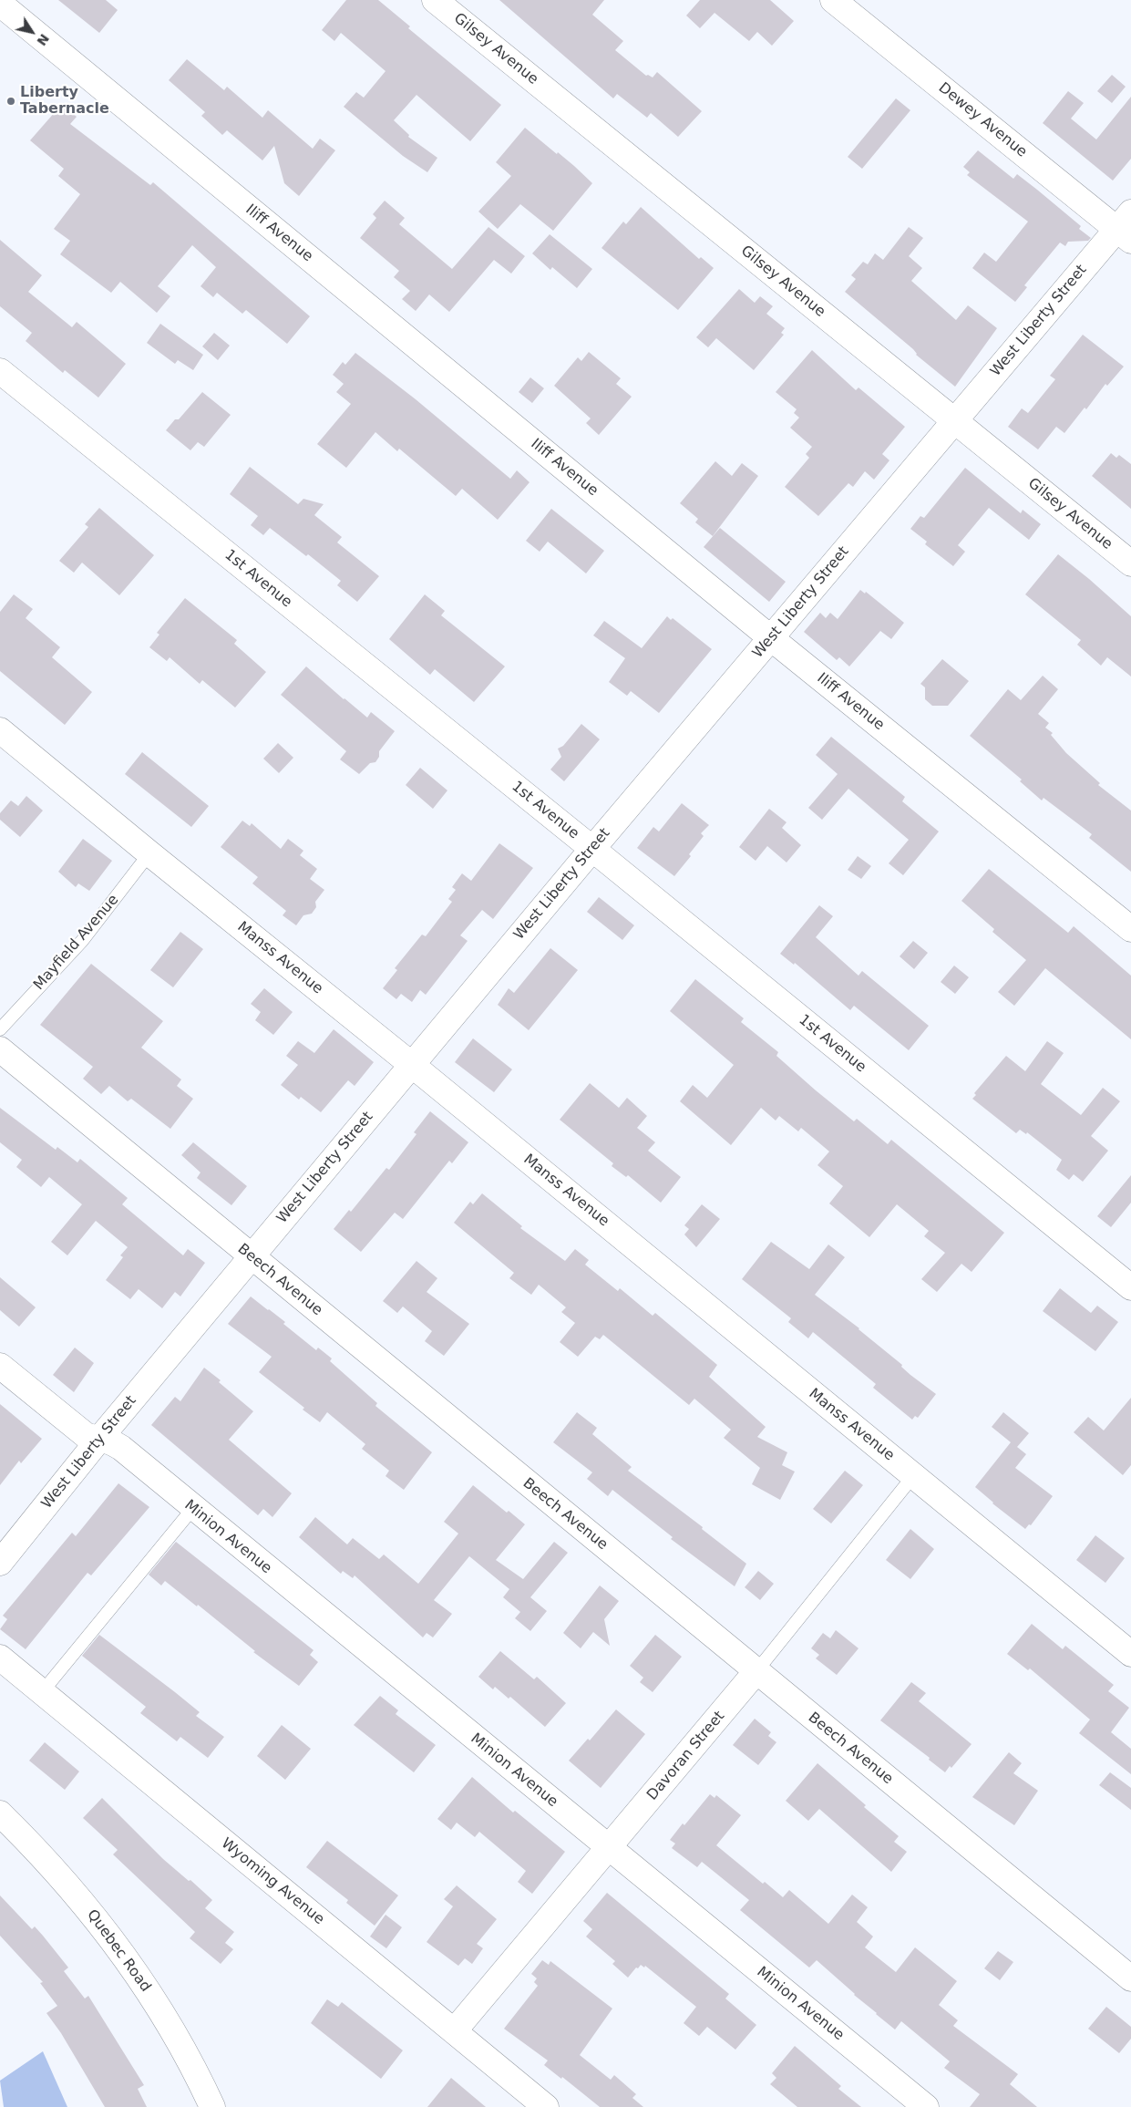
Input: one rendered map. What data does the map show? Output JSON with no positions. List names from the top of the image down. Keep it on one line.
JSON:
{"streets":{"street":["Gilsey Avenue","Dewey Avenue","Iliff Avenue","West Liberty Street","1st Avenue","Manss Avenue","Beech Avenue","Minion Avenue","Davoran Street","Wyoming Avenue","Quebec Road"],"lane":["Mayfield Avenue"]},"crossings":[["Gilsey Avenue","West Liberty Street"],["Dewey Avenue","West Liberty Street"],["Iliff Avenue","West Liberty Street"],["West Liberty Street","1st Avenue"],["West Liberty Street","Manss Avenue"],["West Liberty Street","Beech Avenue"],["West Liberty Street","Minion Avenue"],["Mayfield Avenue","Manss Avenue"],["Manss Avenue","Davoran Street"],["Beech Avenue","Davoran Street"],["Minion Avenue","Davoran Street"],["Davoran Street","Wyoming Avenue"]],"places":["Liberty Tabernacle"],"north":"bottom right"}
